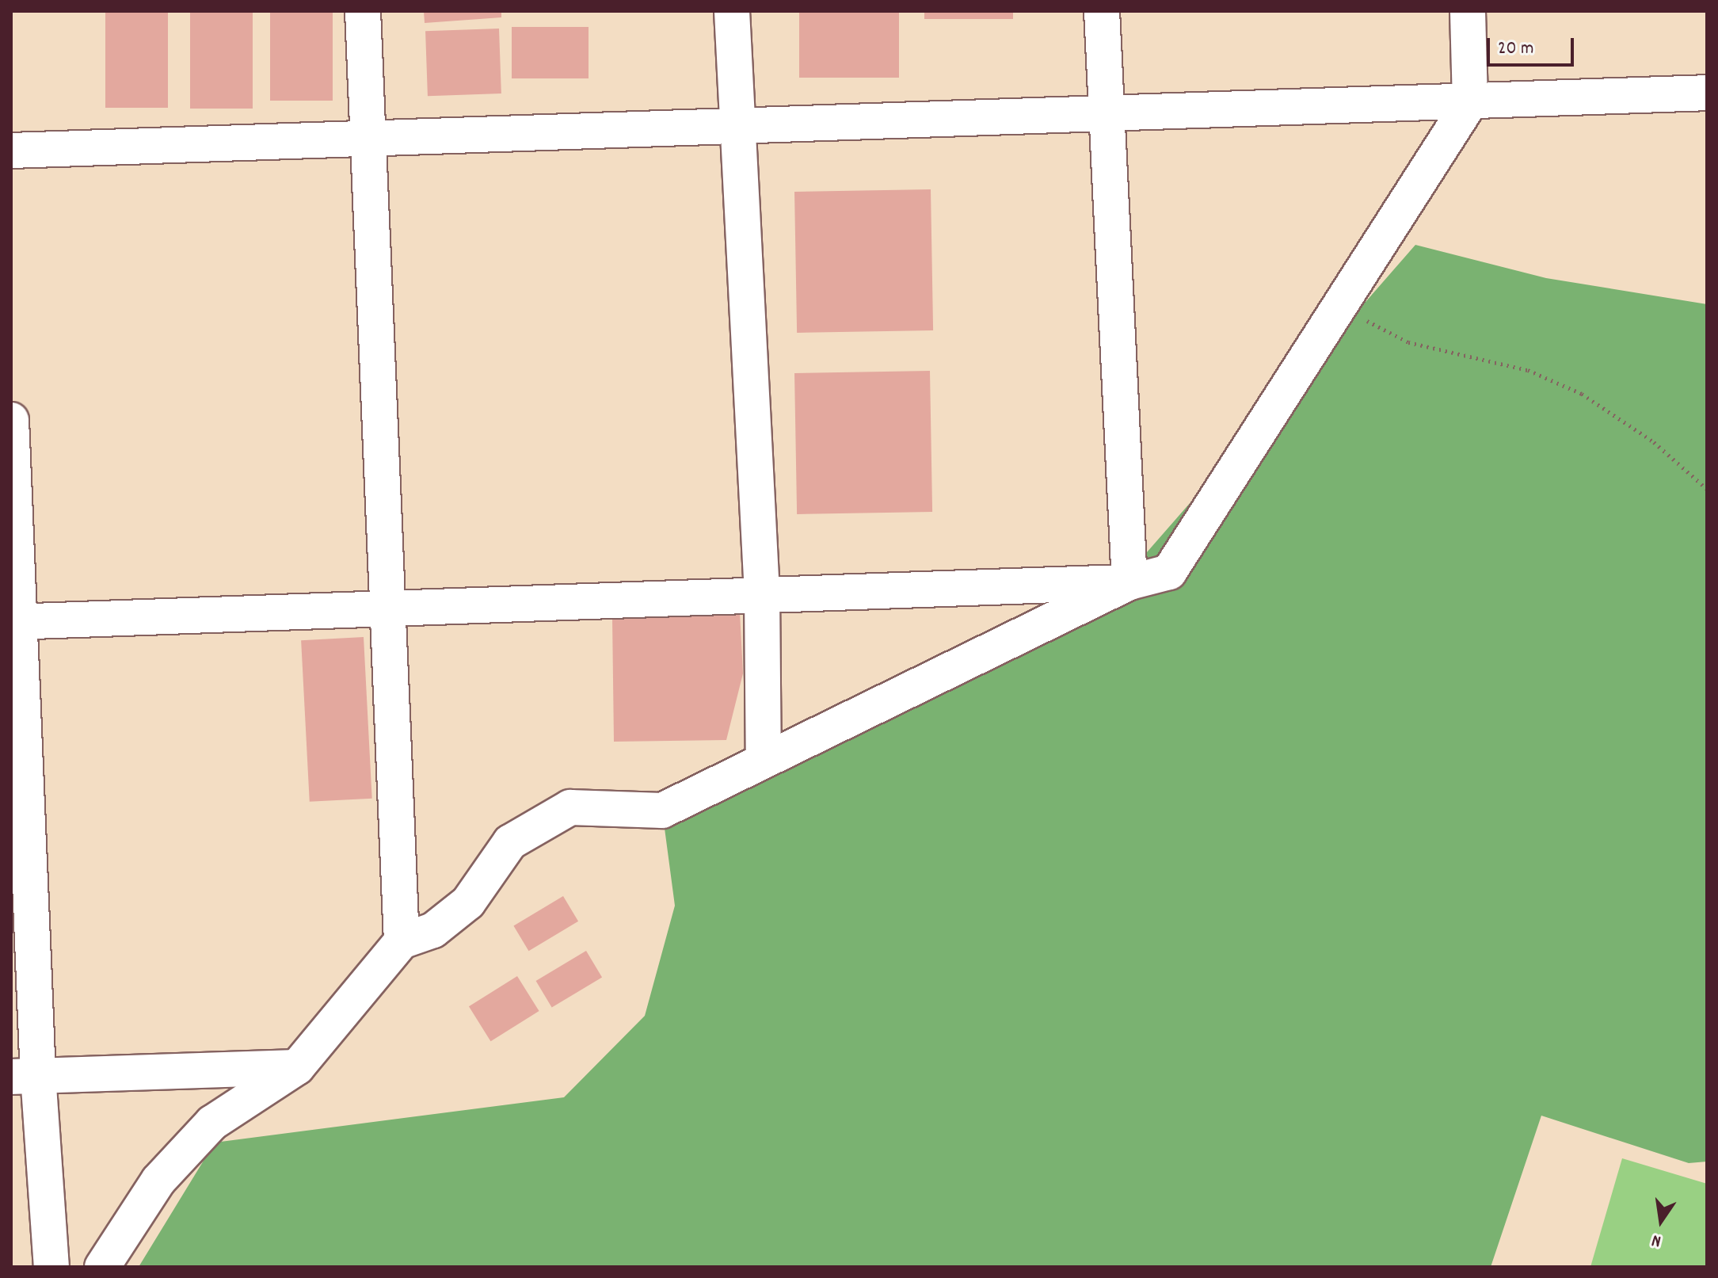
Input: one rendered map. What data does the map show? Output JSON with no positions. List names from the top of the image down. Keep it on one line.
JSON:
{"scale_bar":"20 m","north":"bottom"}
